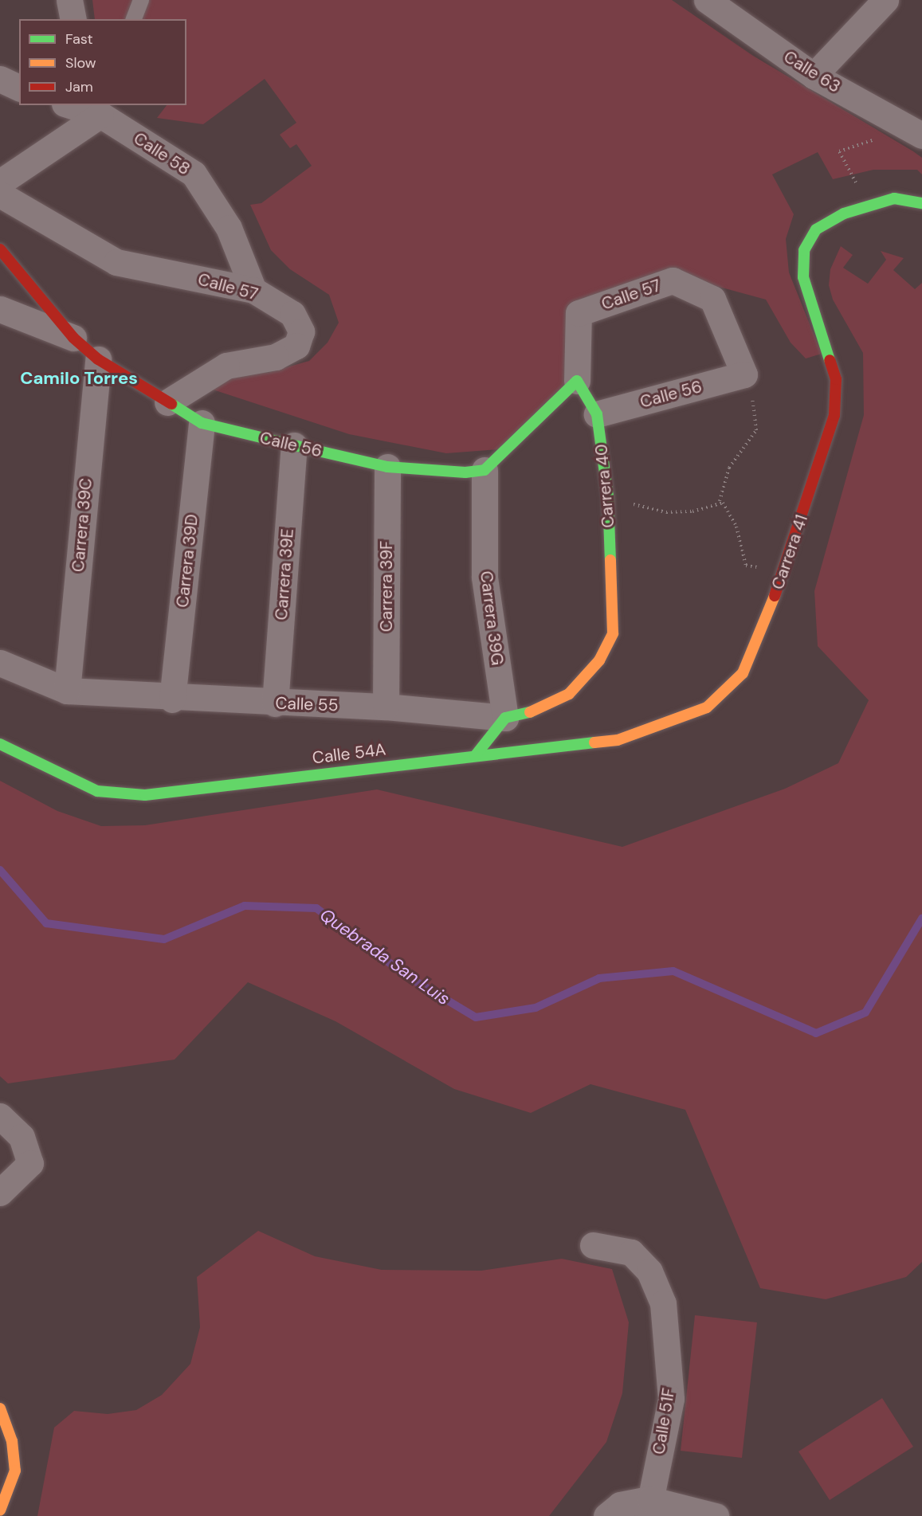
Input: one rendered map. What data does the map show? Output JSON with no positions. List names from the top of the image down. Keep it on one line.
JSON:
{"streets":{"street":["Calle 63","Calle 58","Calle 57","Calle 56","Carrera 40","Carrera 39C","Carrera 41","Carrera 39D","Carrera 39E","Carrera 39F","Carrera 39G","Calle 55","Calle 54A","Calle 51F"]},"crossings":[["Calle 58","Calle 57"],["Calle 57","Calle 56"],["Calle 57","Carrera 40"],["Calle 56","Carrera 40"],["Calle 56","Carrera 39C"],["Calle 56","Carrera 39D"],["Calle 56","Carrera 39E"],["Calle 56","Carrera 39F"],["Calle 56","Carrera 39G"],["Carrera 40","Calle 55"],["Carrera 39C","Calle 55"],["Carrera 41","Calle 54A"],["Carrera 39D","Calle 55"],["Carrera 39E","Calle 55"],["Carrera 39F","Calle 55"],["Carrera 39G","Calle 55"]],"districts":["Camilo Torres"],"water":["Quebrada San Luis"],"legend":["Fast","Slow","Jam"]}
